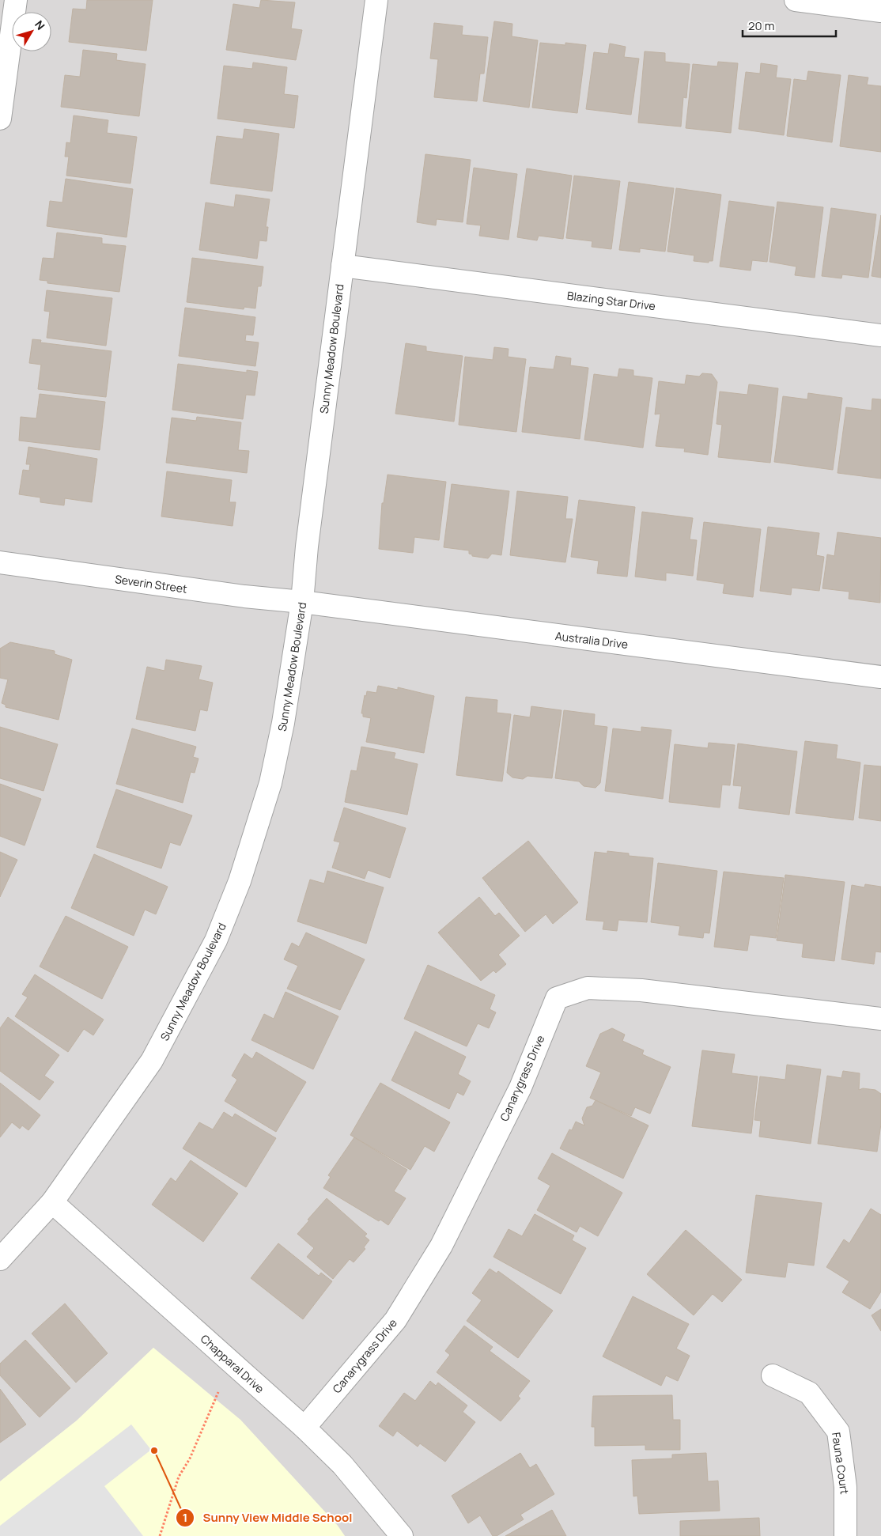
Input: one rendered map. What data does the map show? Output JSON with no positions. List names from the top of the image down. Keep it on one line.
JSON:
{"streets":{"street":["Blazing Star Drive","Sunny Meadow Boulevard","Severin Street","Australia Drive","Canarygrass Drive","Chapparal Drive","Fauna Court"]},"crossings":[["Blazing Star Drive","Sunny Meadow Boulevard"],["Sunny Meadow Boulevard","Severin Street"],["Sunny Meadow Boulevard","Australia Drive"],["Sunny Meadow Boulevard","Chapparal Drive"],["Severin Street","Australia Drive"],["Canarygrass Drive","Chapparal Drive"]],"places":["Sunny View Middle School"],"scale_bar":"20 m","north":"top right"}
